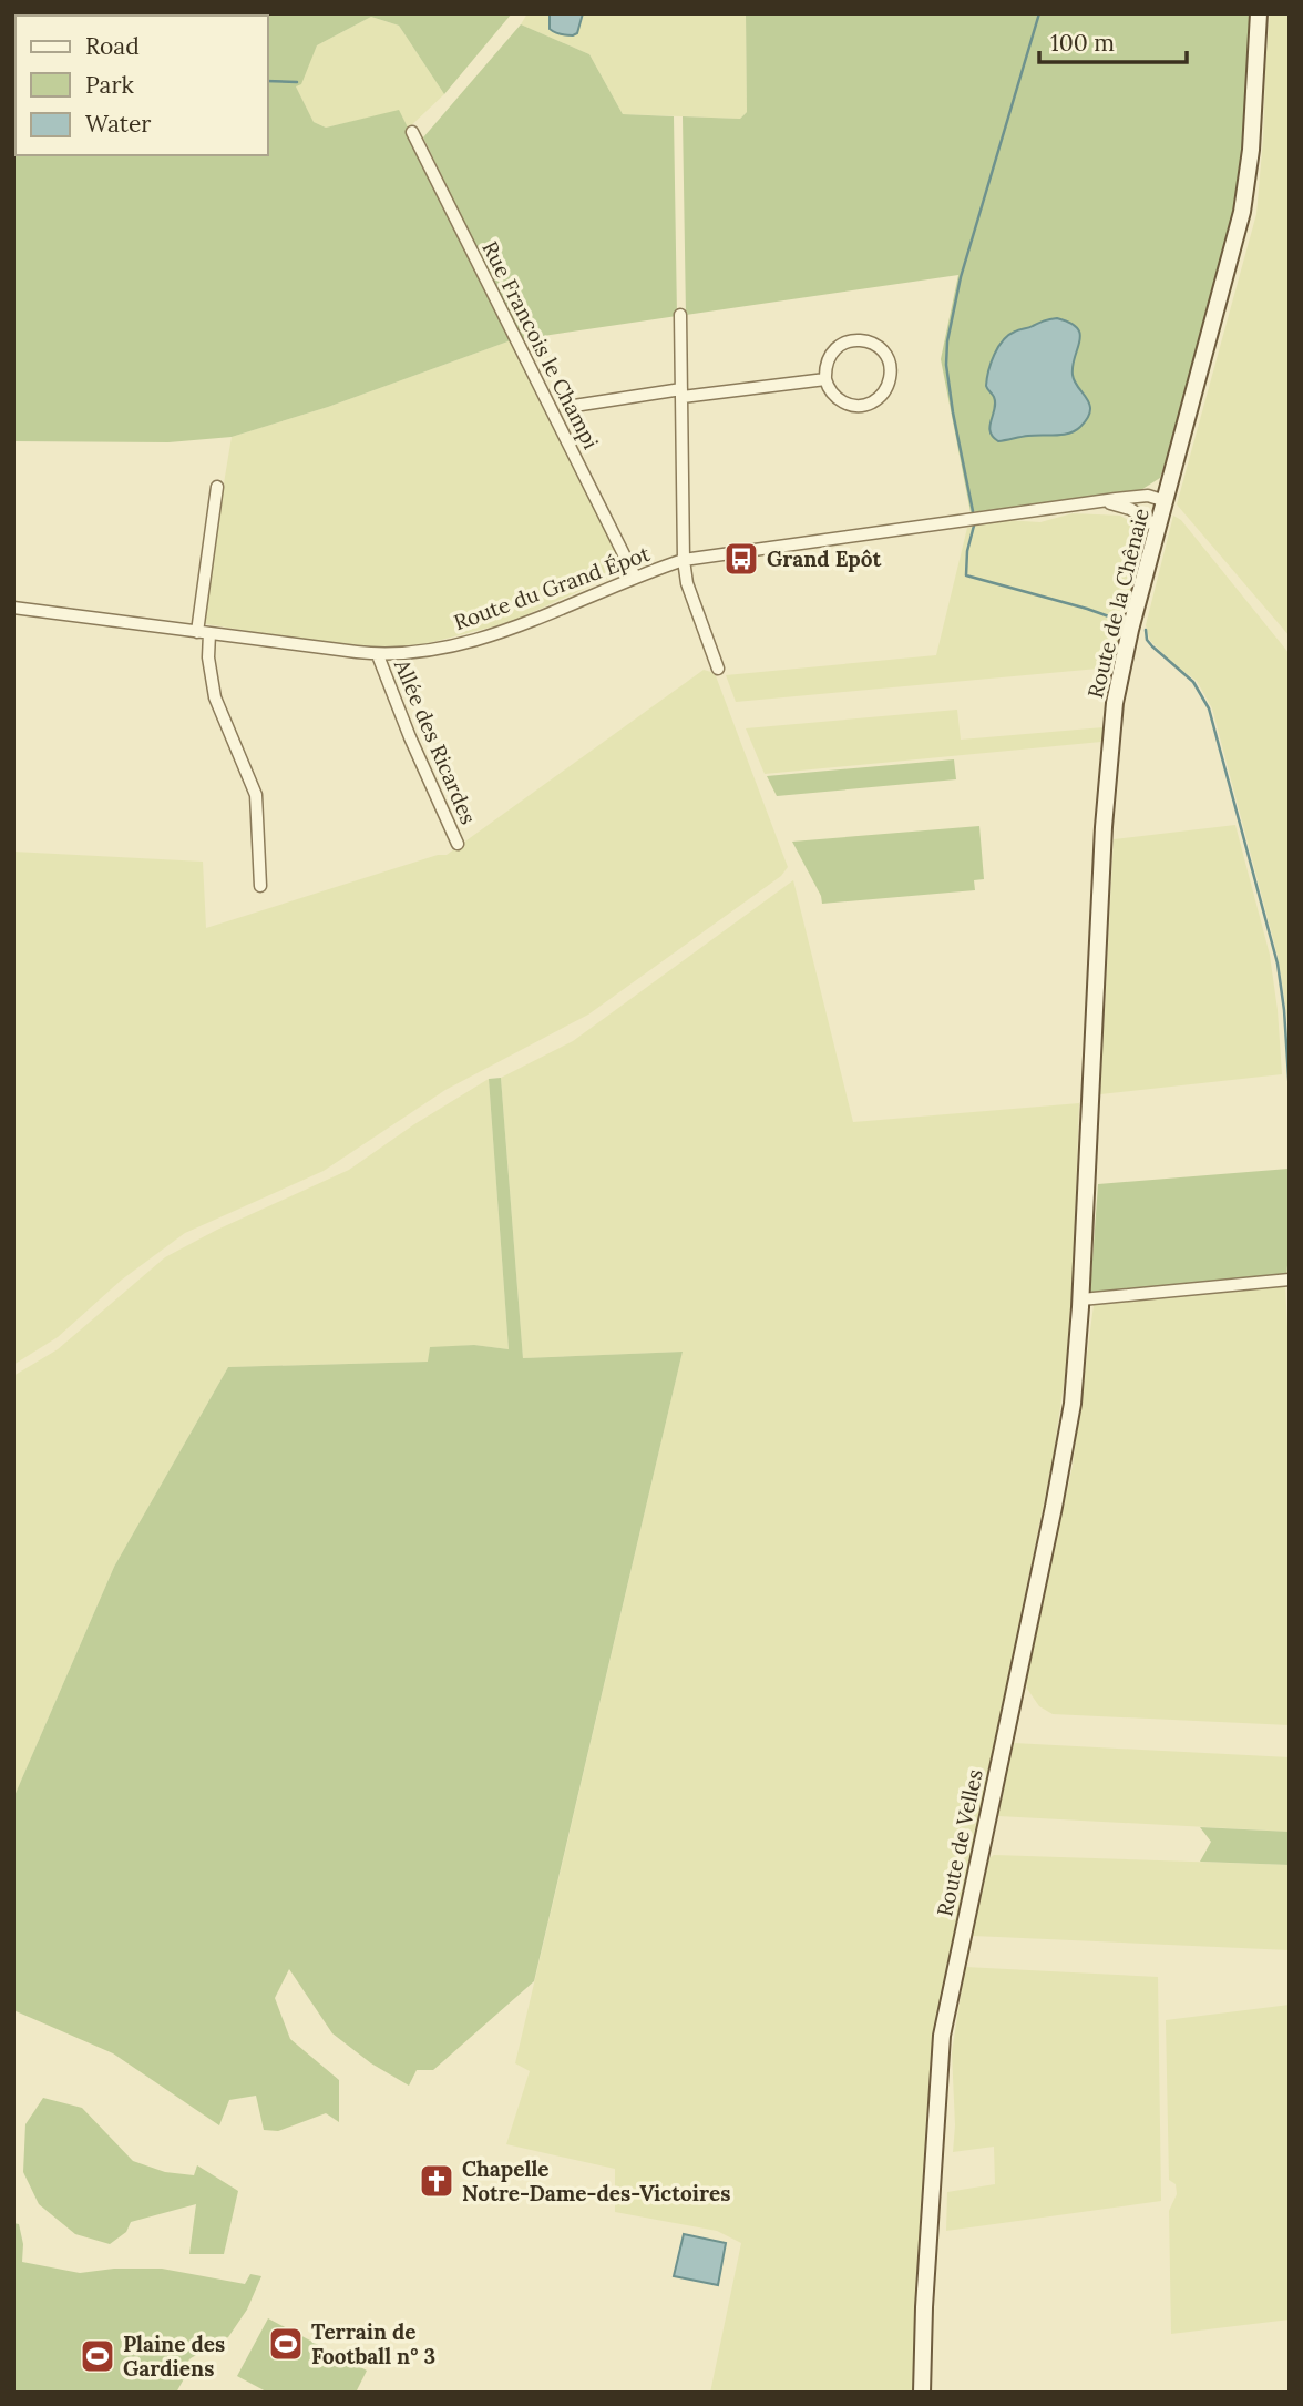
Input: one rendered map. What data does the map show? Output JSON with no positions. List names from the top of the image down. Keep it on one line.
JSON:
{"streets":{"main road":["Route de la Chênaie","Route de Velles"],"street":["Rue Francois le Champi","Route du Grand Épot","Allée des Ricardes"]},"crossings":[["Rue Francois le Champi","Route du Grand Épot"],["Route du Grand Épot","Route de la Chênaie"],["Route du Grand Épot","Allée des Ricardes"],["Route de la Chênaie","Route de Velles"]],"places":{"bus stop":["Grand Epôt"],"church":["Chapelle Notre-Dame-des-Victoires"],"sports":["Terrain de Football n° 3","Plaine des Gardiens"]},"legend":["Road","Park","Water"],"scale_bar":"100 m"}
